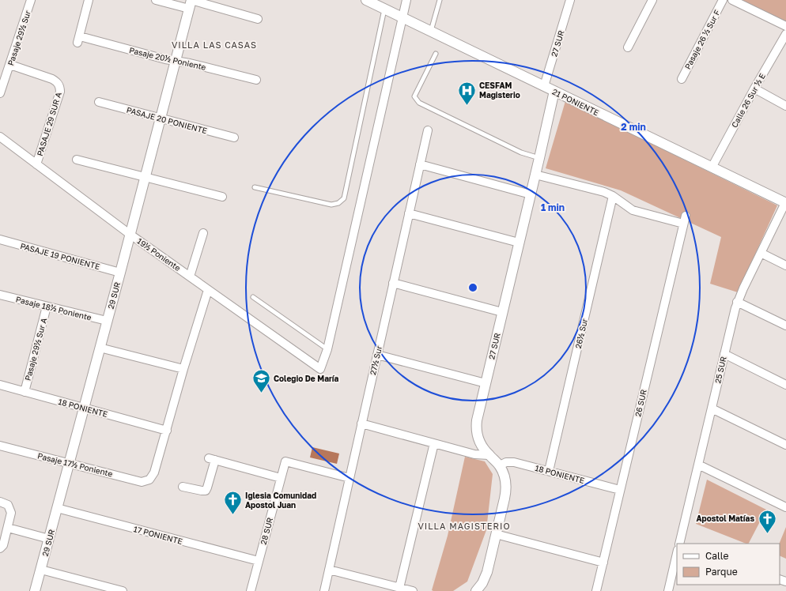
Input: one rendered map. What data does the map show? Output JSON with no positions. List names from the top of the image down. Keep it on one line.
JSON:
{"streets":{"street":["Pasaje 29½ Sur","Pasaje 26 ½ Sur F","27 SUR","Pasaje 20½ Poniente","Calle 26 Sur ½ E","21 PONIENTE","PASAJE 20 PONIENTE","PASAJE 29 SUR A","19½ Poniente","PASAJE 19 PONIENTE","29 SUR","Pasaje 18½ Poniente","26½ Sur","Pasaje 29½ Sur A","27½ Sur","25 SUR","26 SUR","18 PONIENTE","Pasaje 17½ Poniente","28 SUR","17 PONIENTE"]},"crossings":[["Pasaje 29½ Sur","PASAJE 29 SUR A"],["27 SUR","21 PONIENTE"],["27 SUR","18 PONIENTE"],["Pasaje 20½ Poniente","29 SUR"],["Calle 26 Sur ½ E","21 PONIENTE"],["21 PONIENTE","25 SUR"],["PASAJE 20 PONIENTE","29 SUR"],["PASAJE 29 SUR A","19½ Poniente"],["19½ Poniente","29 SUR"],["PASAJE 19 PONIENTE","29 SUR"],["29 SUR","Pasaje 18½ Poniente"],["29 SUR","18 PONIENTE"],["29 SUR","Pasaje 17½ Poniente"],["29 SUR","17 PONIENTE"],["Pasaje 18½ Poniente","Pasaje 29½ Sur A"],["26½ Sur","18 PONIENTE"],["Pasaje 29½ Sur A","18 PONIENTE"],["27½ Sur","28 SUR"],["26 SUR","18 PONIENTE"],["18 PONIENTE","Pasaje 17½ Poniente"],["28 SUR","17 PONIENTE"]],"districts":["VILLA LAS CASAS","VILLA MAGISTERIO"],"places":{"hospital":["CESFAM Magisterio"],"school or university":["Colegio De María"],"church":["Iglesia Comunidad Apostol Juan","Apostol Matías"]},"legend":["Calle","Parque"],"rings":["2 min","1 min"]}
